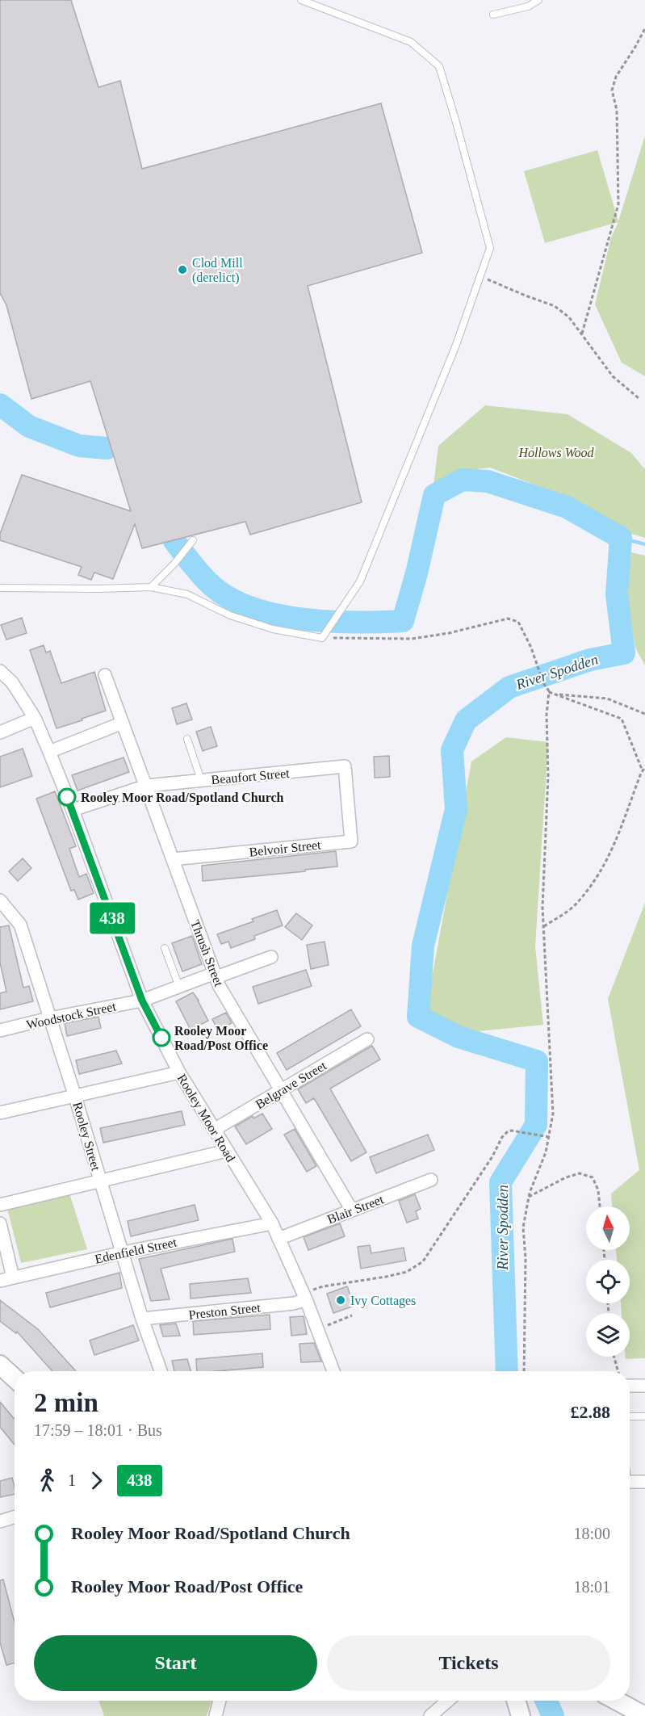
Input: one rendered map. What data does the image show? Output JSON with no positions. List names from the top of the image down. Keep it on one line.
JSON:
{"streets":{"street":["Beaufort Street","Belvoir Street","Thrush Street","Woodstock Street","Belgrave Street","Rooley Moor Road","Rooley Street","Blair Street","Edenfield Street","Preston Street"]},"crossings":[["Beaufort Street","Belvoir Street"],["Beaufort Street","Thrush Street"],["Beaufort Street","Rooley Moor Road"],["Belvoir Street","Thrush Street"],["Thrush Street","Woodstock Street"],["Thrush Street","Belgrave Street"],["Thrush Street","Blair Street"],["Woodstock Street","Rooley Moor Road"],["Woodstock Street","Rooley Street"],["Belgrave Street","Rooley Moor Road"],["Rooley Moor Road","Blair Street"],["Rooley Moor Road","Edenfield Street"],["Rooley Moor Road","Preston Street"],["Rooley Street","Edenfield Street"],["Rooley Street","Preston Street"]],"water":["River Spodden"],"parks":["Hollows Wood"],"places":["Clod Mill (derelict)","Rooley Moor Road/Spotland Church","Rooley Moor Road/Post Office","Ivy Cottages"],"lines":["bus line 438"],"north":"top","page":{"on_map":"438","heading":["2 min","17:59 – 18:01 · Bus","£2.88"],"legs":["1","438"],"list":[{"name":"Rooley Moor Road/Spotland Church","value":"18:00"},{"name":"Rooley Moor Road/Post Office","value":"18:01"}],"buttons":["Start","Tickets"]}}
